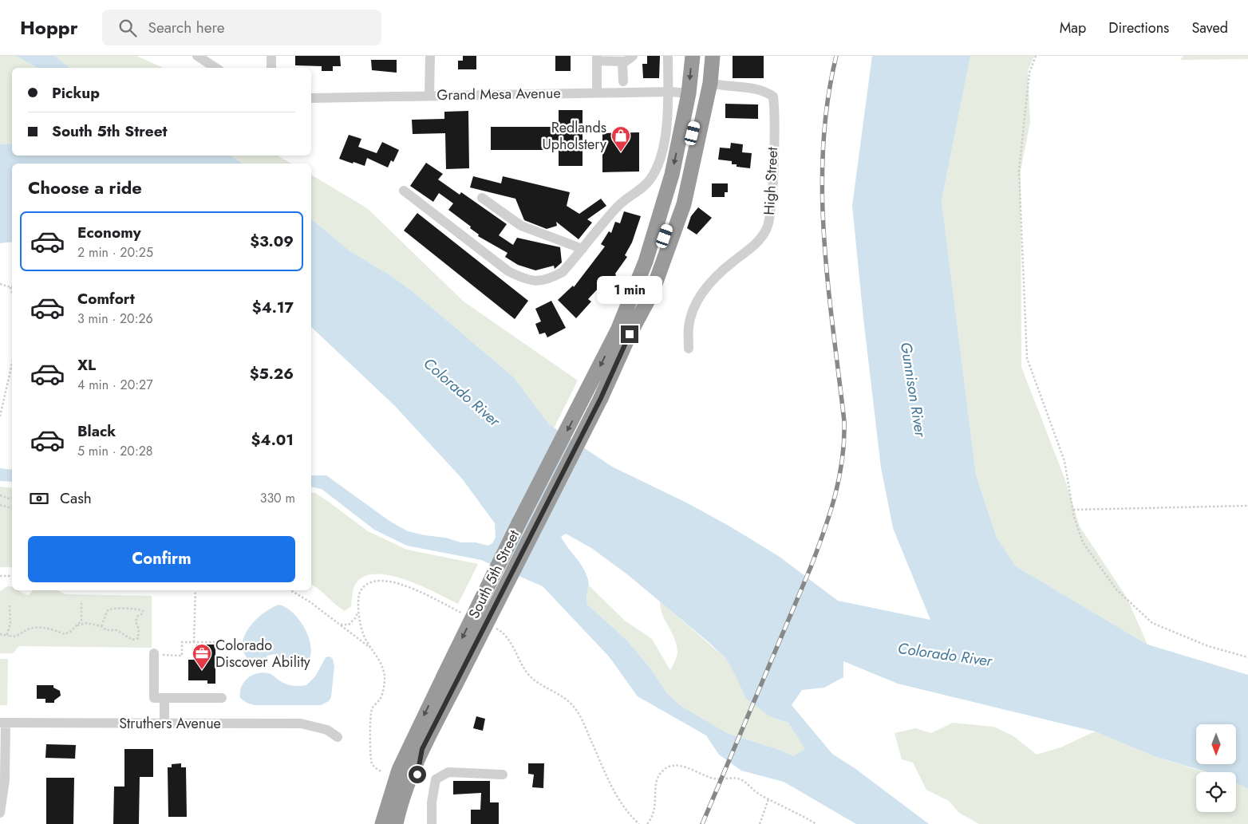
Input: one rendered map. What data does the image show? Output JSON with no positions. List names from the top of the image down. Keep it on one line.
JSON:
{"streets":{"highway":["South 5th Street"],"street":["Grand Mesa Avenue","High Street","Struthers Avenue"]},"water":["Gunnison River","Colorado River"],"places":{"shop":["Redlands Upholstery"],"office":["Colorado Discover Ability"]},"north":"bottom","page":{"header":"Hoppr","search":"Search here","nav":["Map","Directions","Saved"],"banner":["Pickup","South 5th Street"],"heading":"Choose a ride","list":[{"name":"Economy","note":"2 min · 20:25","value":"$3.09"},{"name":"Comfort","note":"3 min · 20:26","value":"$4.17"},{"name":"XL","note":"4 min · 20:27","value":"$5.26"},{"name":"Black","note":"5 min · 20:28","value":"$4.01"}],"bubble":"1 min","pay":["Cash","330 m"],"buttons":"Confirm"}}
